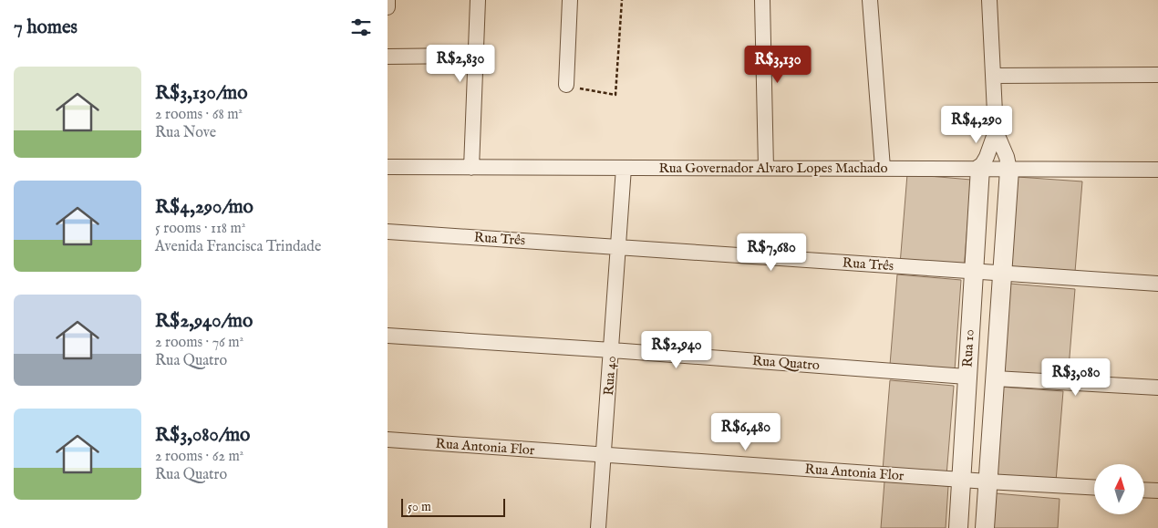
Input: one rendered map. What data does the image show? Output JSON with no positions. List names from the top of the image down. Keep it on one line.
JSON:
{"streets":{"street":["Rua Governador Alvaro Lopes Machado","Rua Três","Rua 10","Rua Quatro","Rua 40","Rua Antonia Flor"]},"crossings":[["Rua Governador Alvaro Lopes Machado","Rua 10"],["Rua Governador Alvaro Lopes Machado","Rua 40"],["Rua Três","Rua 10"],["Rua Três","Rua 40"],["Rua 10","Rua Quatro"],["Rua 10","Rua Antonia Flor"],["Rua Quatro","Rua 40"],["Rua 40","Rua Antonia Flor"]],"scale_bar":"50 m","north":"top","page":{"heading":"7 homes","price":["R$2,830","R$3,130","R$4,290","R$7,680","R$2,940","R$3,080","R$6,480"],"list":[{"name":"R$3,130/mo","note":"2 rooms · 68 m² · Rua Nove"},{"name":"R$4,290/mo","note":"5 rooms · 118 m² · Avenida Francisca Trindade"},{"name":"R$2,940/mo","note":"2 rooms · 76 m² · Rua Quatro"},{"name":"R$3,080/mo","note":"2 rooms · 62 m² · Rua Quatro"}],"scale":"50 m"}}
